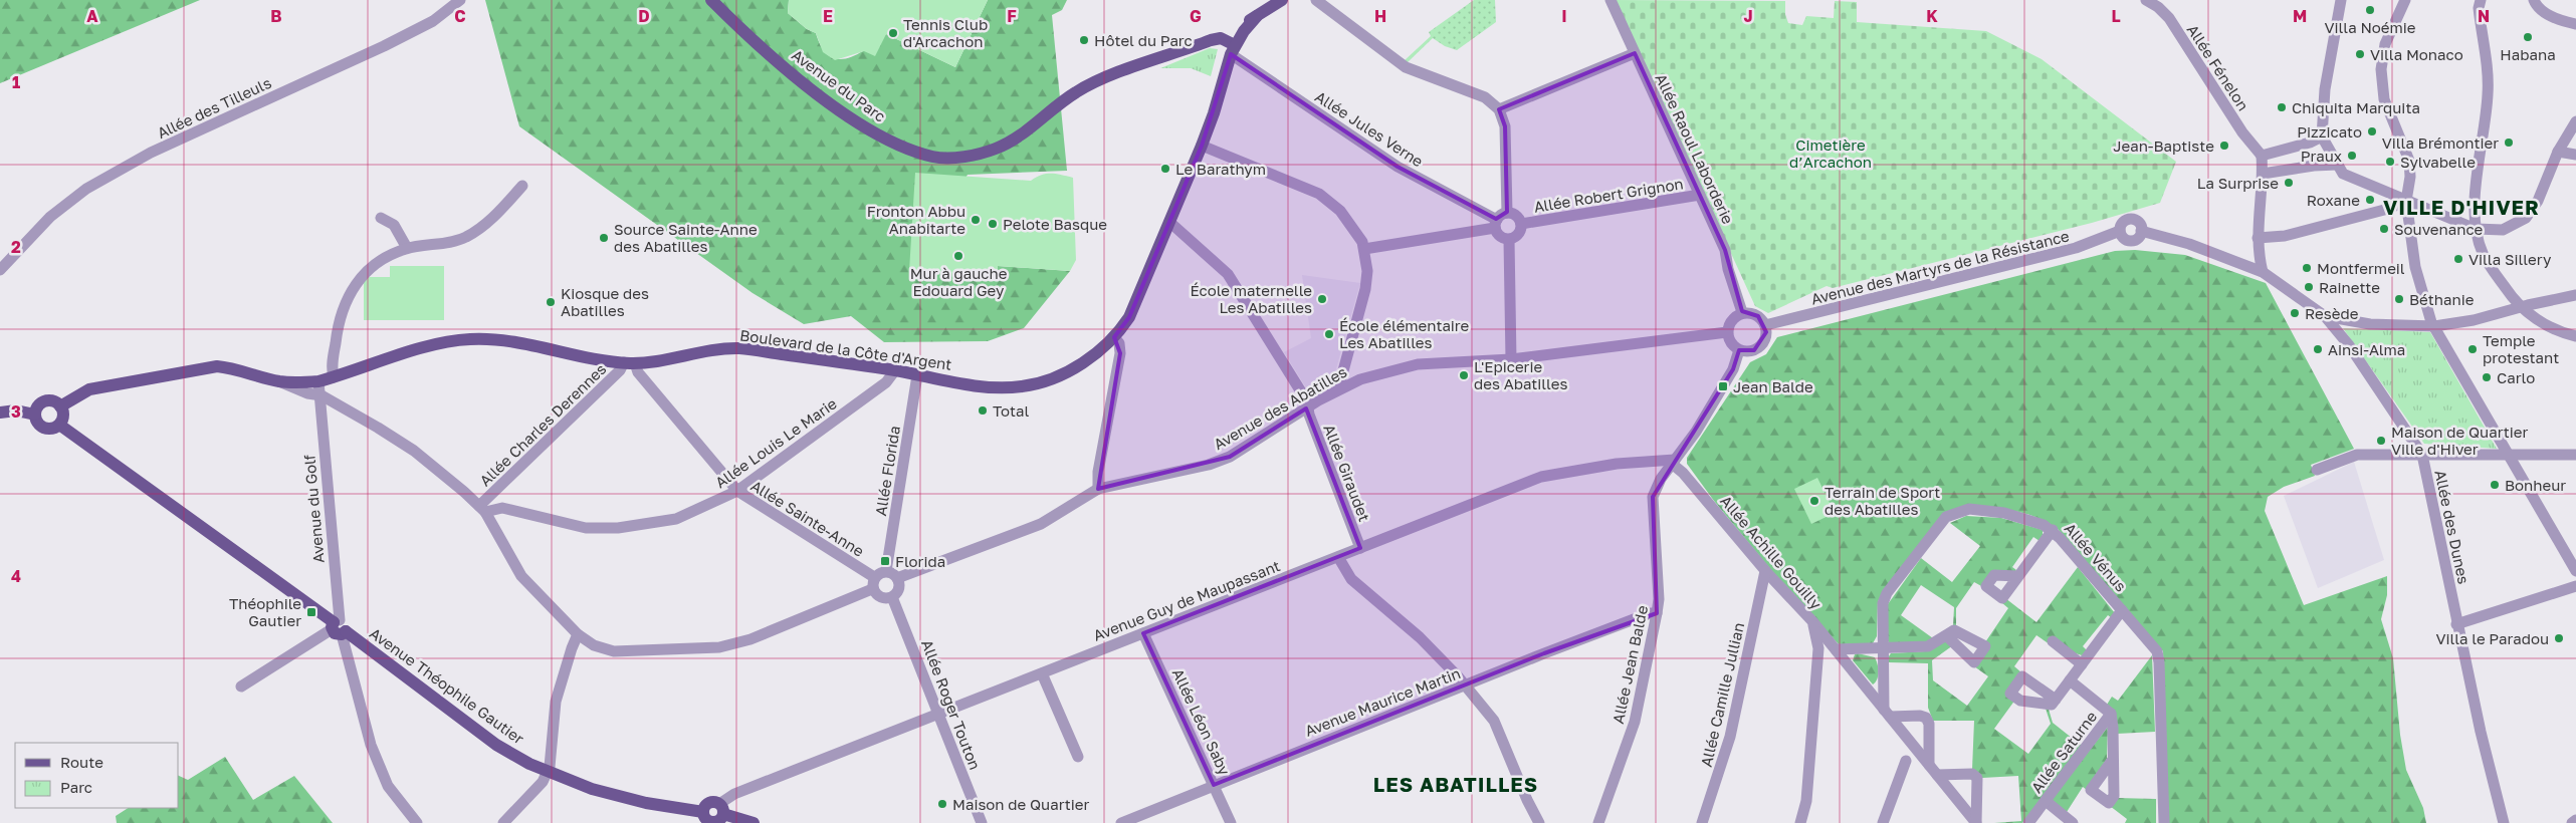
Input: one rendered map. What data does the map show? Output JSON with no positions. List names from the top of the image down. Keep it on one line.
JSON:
{"streets":{"main road":["Avenue du Parc","Boulevard de la Côte d'Argent","Avenue Théophile Gautier"],"street":["Allée Fénelon","Allée des Tilleuls","Allée Jules Verne","Allée Raoul Laborderie","Allée Robert Grignon","Avenue des Martyrs de la Résistance","Avenue des Abatilles","Allée Charles Derennes","Allée Louis Le Marie","Allée Florida","Allée Giraudet","Avenue du Golf","Allée Sainte-Anne","Allée des Dunes","Allée Achille Gouilly","Allée Vénus","Avenue Guy de Maupassant","Allée Jean Balde","Allée Camille Jullian","Avenue Maurice Martin","Allée Roger Touton","Allée Léon Saby","Allée Saturne"]},"crossings":[["Avenue du Parc","Allée Jules Verne"],["Avenue du Parc","Boulevard de la Côte d'Argent"],["Allée Jules Verne","Allée Robert Grignon"],["Allée Jules Verne","Boulevard de la Côte d'Argent"],["Allée Raoul Laborderie","Allée Robert Grignon"],["Allée Raoul Laborderie","Avenue des Martyrs de la Résistance"],["Allée Raoul Laborderie","Avenue des Abatilles"],["Allée Raoul Laborderie","Allée Jean Balde"],["Avenue des Martyrs de la Résistance","Avenue des Abatilles"],["Avenue des Martyrs de la Résistance","Allée des Dunes"],["Avenue des Martyrs de la Résistance","Allée Jean Balde"],["Boulevard de la Côte d'Argent","Allée Charles Derennes"],["Boulevard de la Côte d'Argent","Allée Louis Le Marie"],["Boulevard de la Côte d'Argent","Allée Florida"],["Boulevard de la Côte d'Argent","Allée Giraudet"],["Boulevard de la Côte d'Argent","Allée Sainte-Anne"],["Boulevard de la Côte d'Argent","Avenue Théophile Gautier"],["Avenue des Abatilles","Allée Florida"],["Avenue des Abatilles","Allée Giraudet"],["Avenue des Abatilles","Allée Sainte-Anne"],["Avenue des Abatilles","Allée Jean Balde"],["Avenue des Abatilles","Allée Roger Touton"],["Allée Charles Derennes","Allée Louis Le Marie"],["Allée Charles Derennes","Allée Sainte-Anne"],["Allée Louis Le Marie","Allée Sainte-Anne"],["Allée Florida","Allée Sainte-Anne"],["Allée Florida","Allée Roger Touton"],["Allée Giraudet","Avenue Guy de Maupassant"],["Avenue du Golf","Avenue Théophile Gautier"],["Allée Sainte-Anne","Allée Roger Touton"],["Allée Achille Gouilly","Avenue Guy de Maupassant"],["Allée Achille Gouilly","Allée Jean Balde"],["Allée Achille Gouilly","Allée Camille Jullian"],["Avenue Guy de Maupassant","Allée Jean Balde"],["Avenue Guy de Maupassant","Allée Roger Touton"],["Avenue Guy de Maupassant","Allée Léon Saby"],["Allée Jean Balde","Avenue Maurice Martin"],["Avenue Maurice Martin","Allée Léon Saby"]],"districts":["VILLE D'HIVER","LES ABATILLES"],"parks":["Cimetière d’Arcachon"],"places":{"other":["Villa Noémie","Tennis Club d'Arcachon","Habana","Hôtel du Parc","Villa Monaco","Chiquita Marquita","Pizzicato","Villa Brémontier","Jean-Baptiste","Praux","Sylvabelle","Le Barathym","La Surprise","Roxane","Fronton Abbu Anabitarte","Pelote Basque","Souvenance","Source Sainte-Anne des Abatilles","Mur à gauche Edouard Gey","Villa Sillery","Montfermeil","Rainette","École maternelle Les Abatilles","Béthanie","Kiosque des Abatilles","Resède","École élémentaire Les Abatilles","Ainsi-Alma","Temple protestant","L'Epicerie des Abatilles","Carlo","Total","Maison de Quartier Ville d'Hiver","Bonheur","Terrain de Sport des Abatilles","Villa le Paradou","Maison de Quartier"],"transit":["Jean Balde","Florida","Théophile Gautier"]},"legend":["Route","Parc"],"grid":{"columns":["A","B","C","D","E","F","G","H","I","J","K","L","M","N"],"rows":["1","2","3","4"]}}
